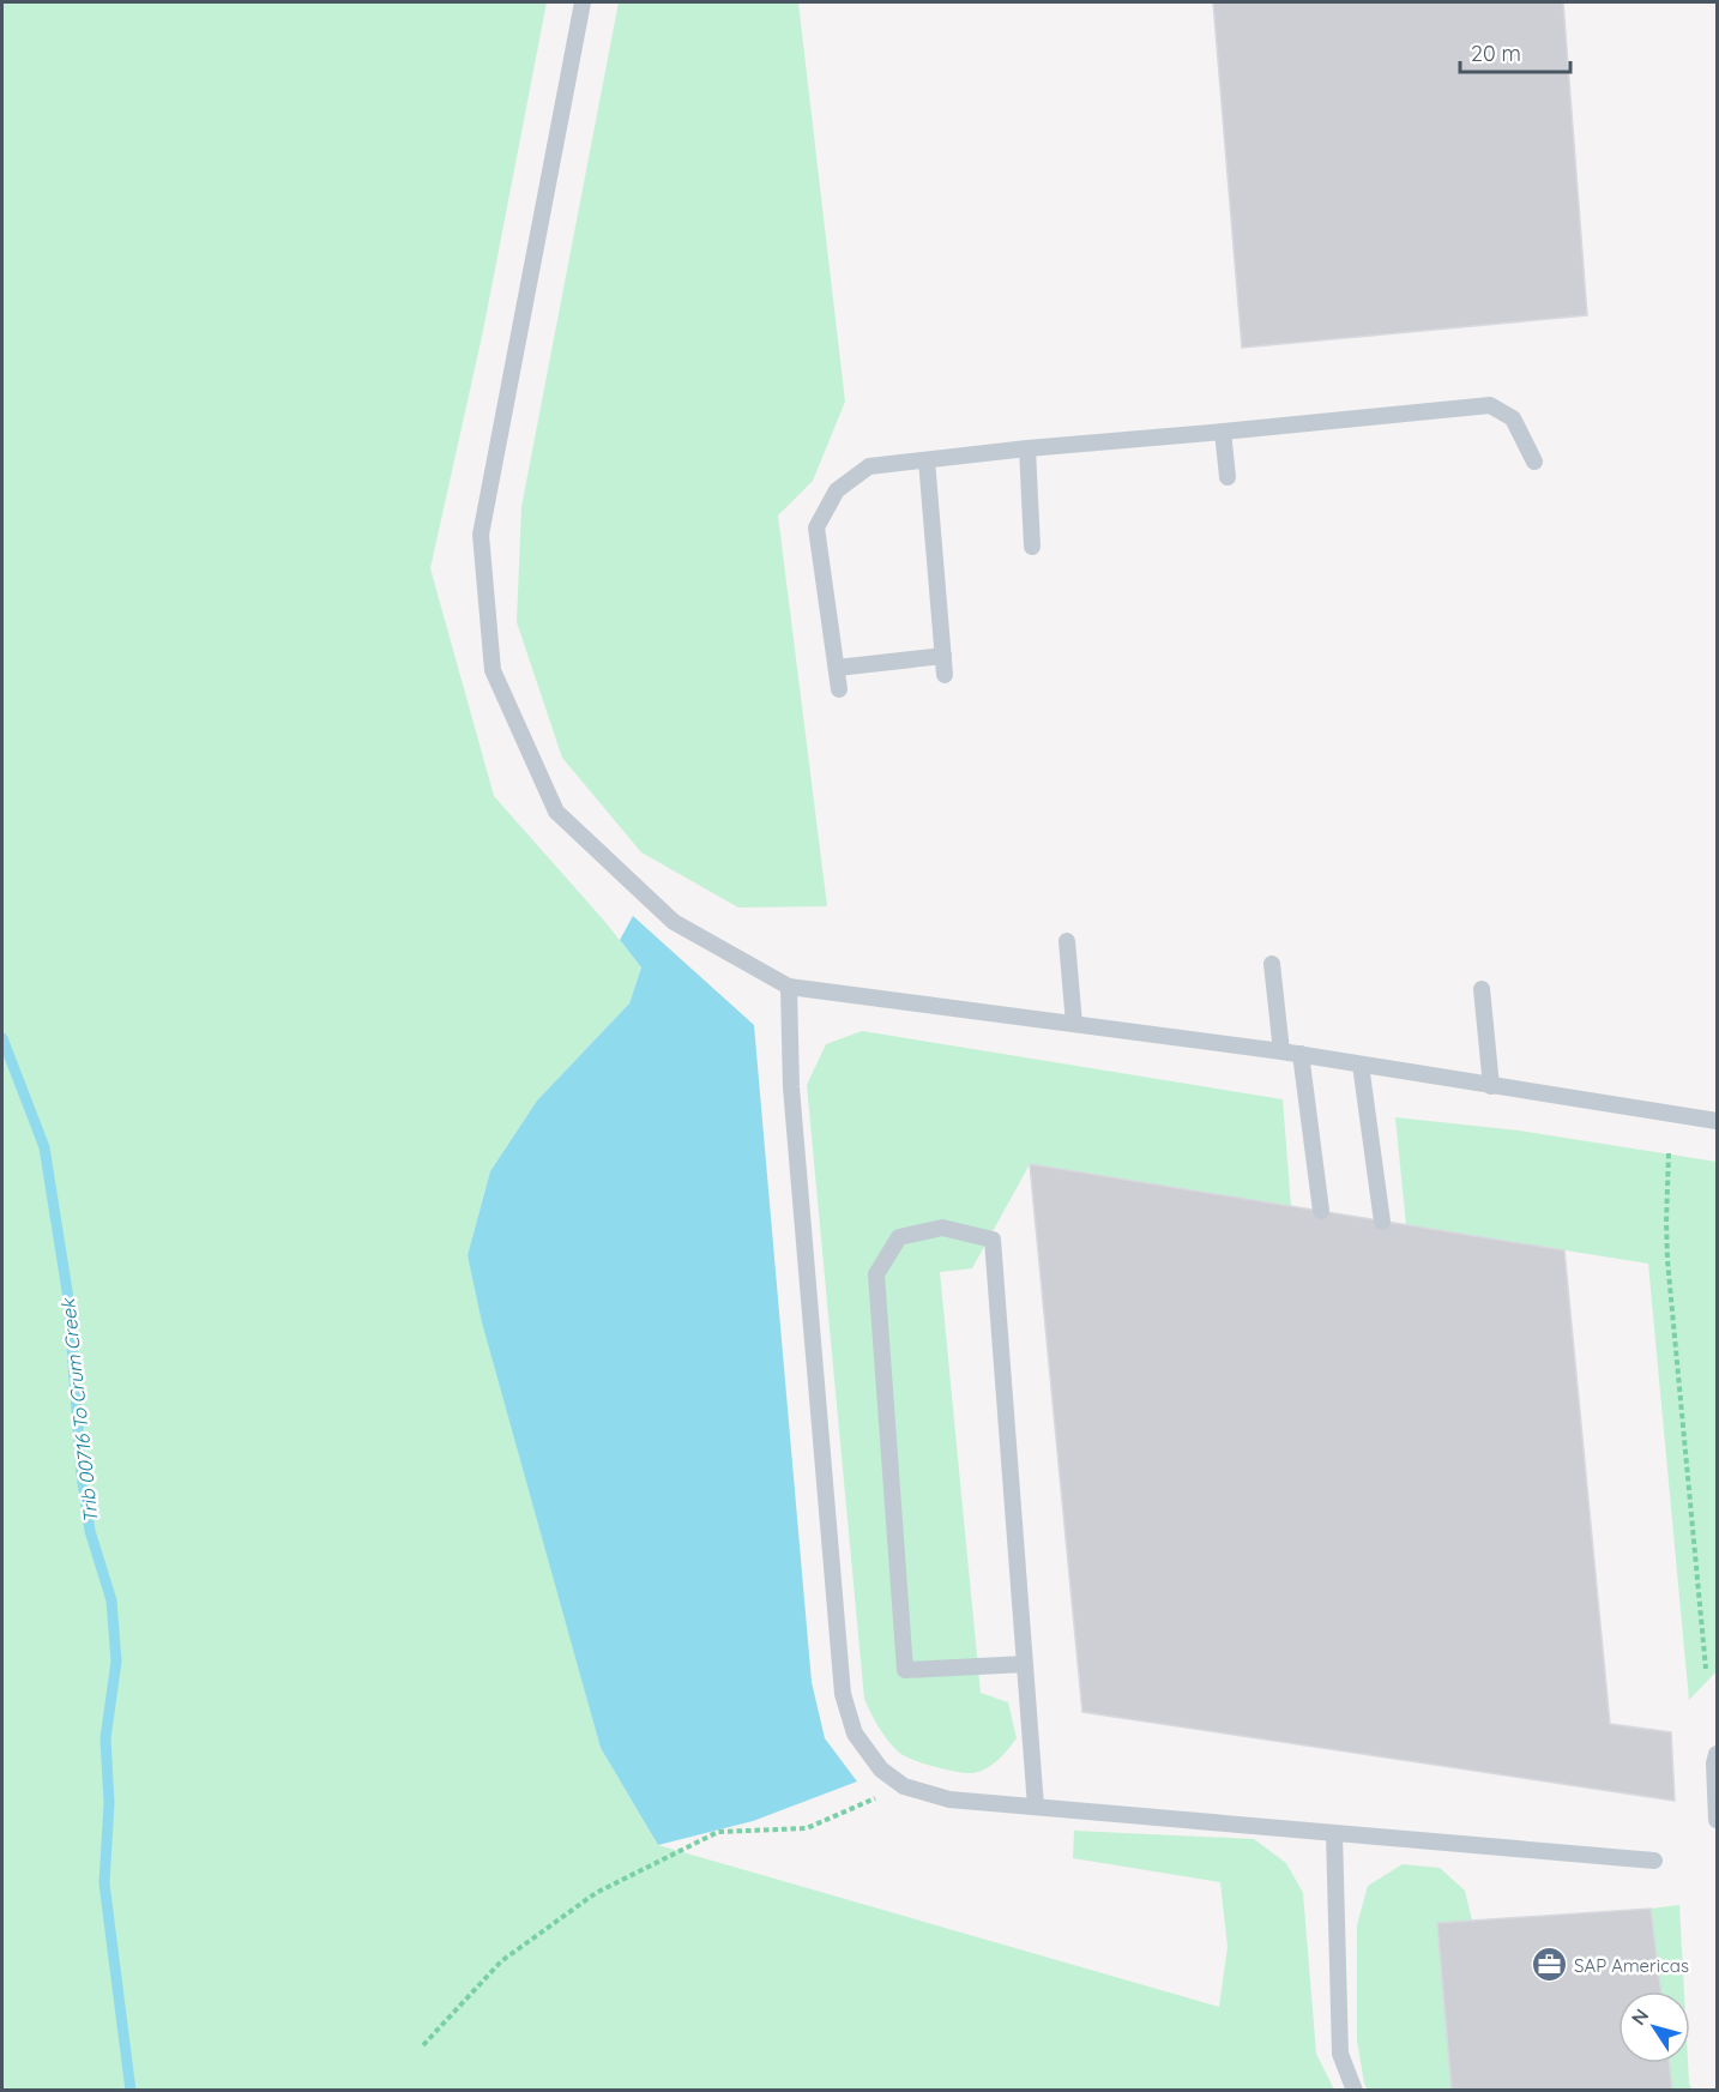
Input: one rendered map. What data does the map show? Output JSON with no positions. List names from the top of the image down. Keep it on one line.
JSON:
{"water":["Trib 00716 To Crum Creek"],"places":{"office":["SAP Americas"]},"scale_bar":"20 m","north":"top left"}
